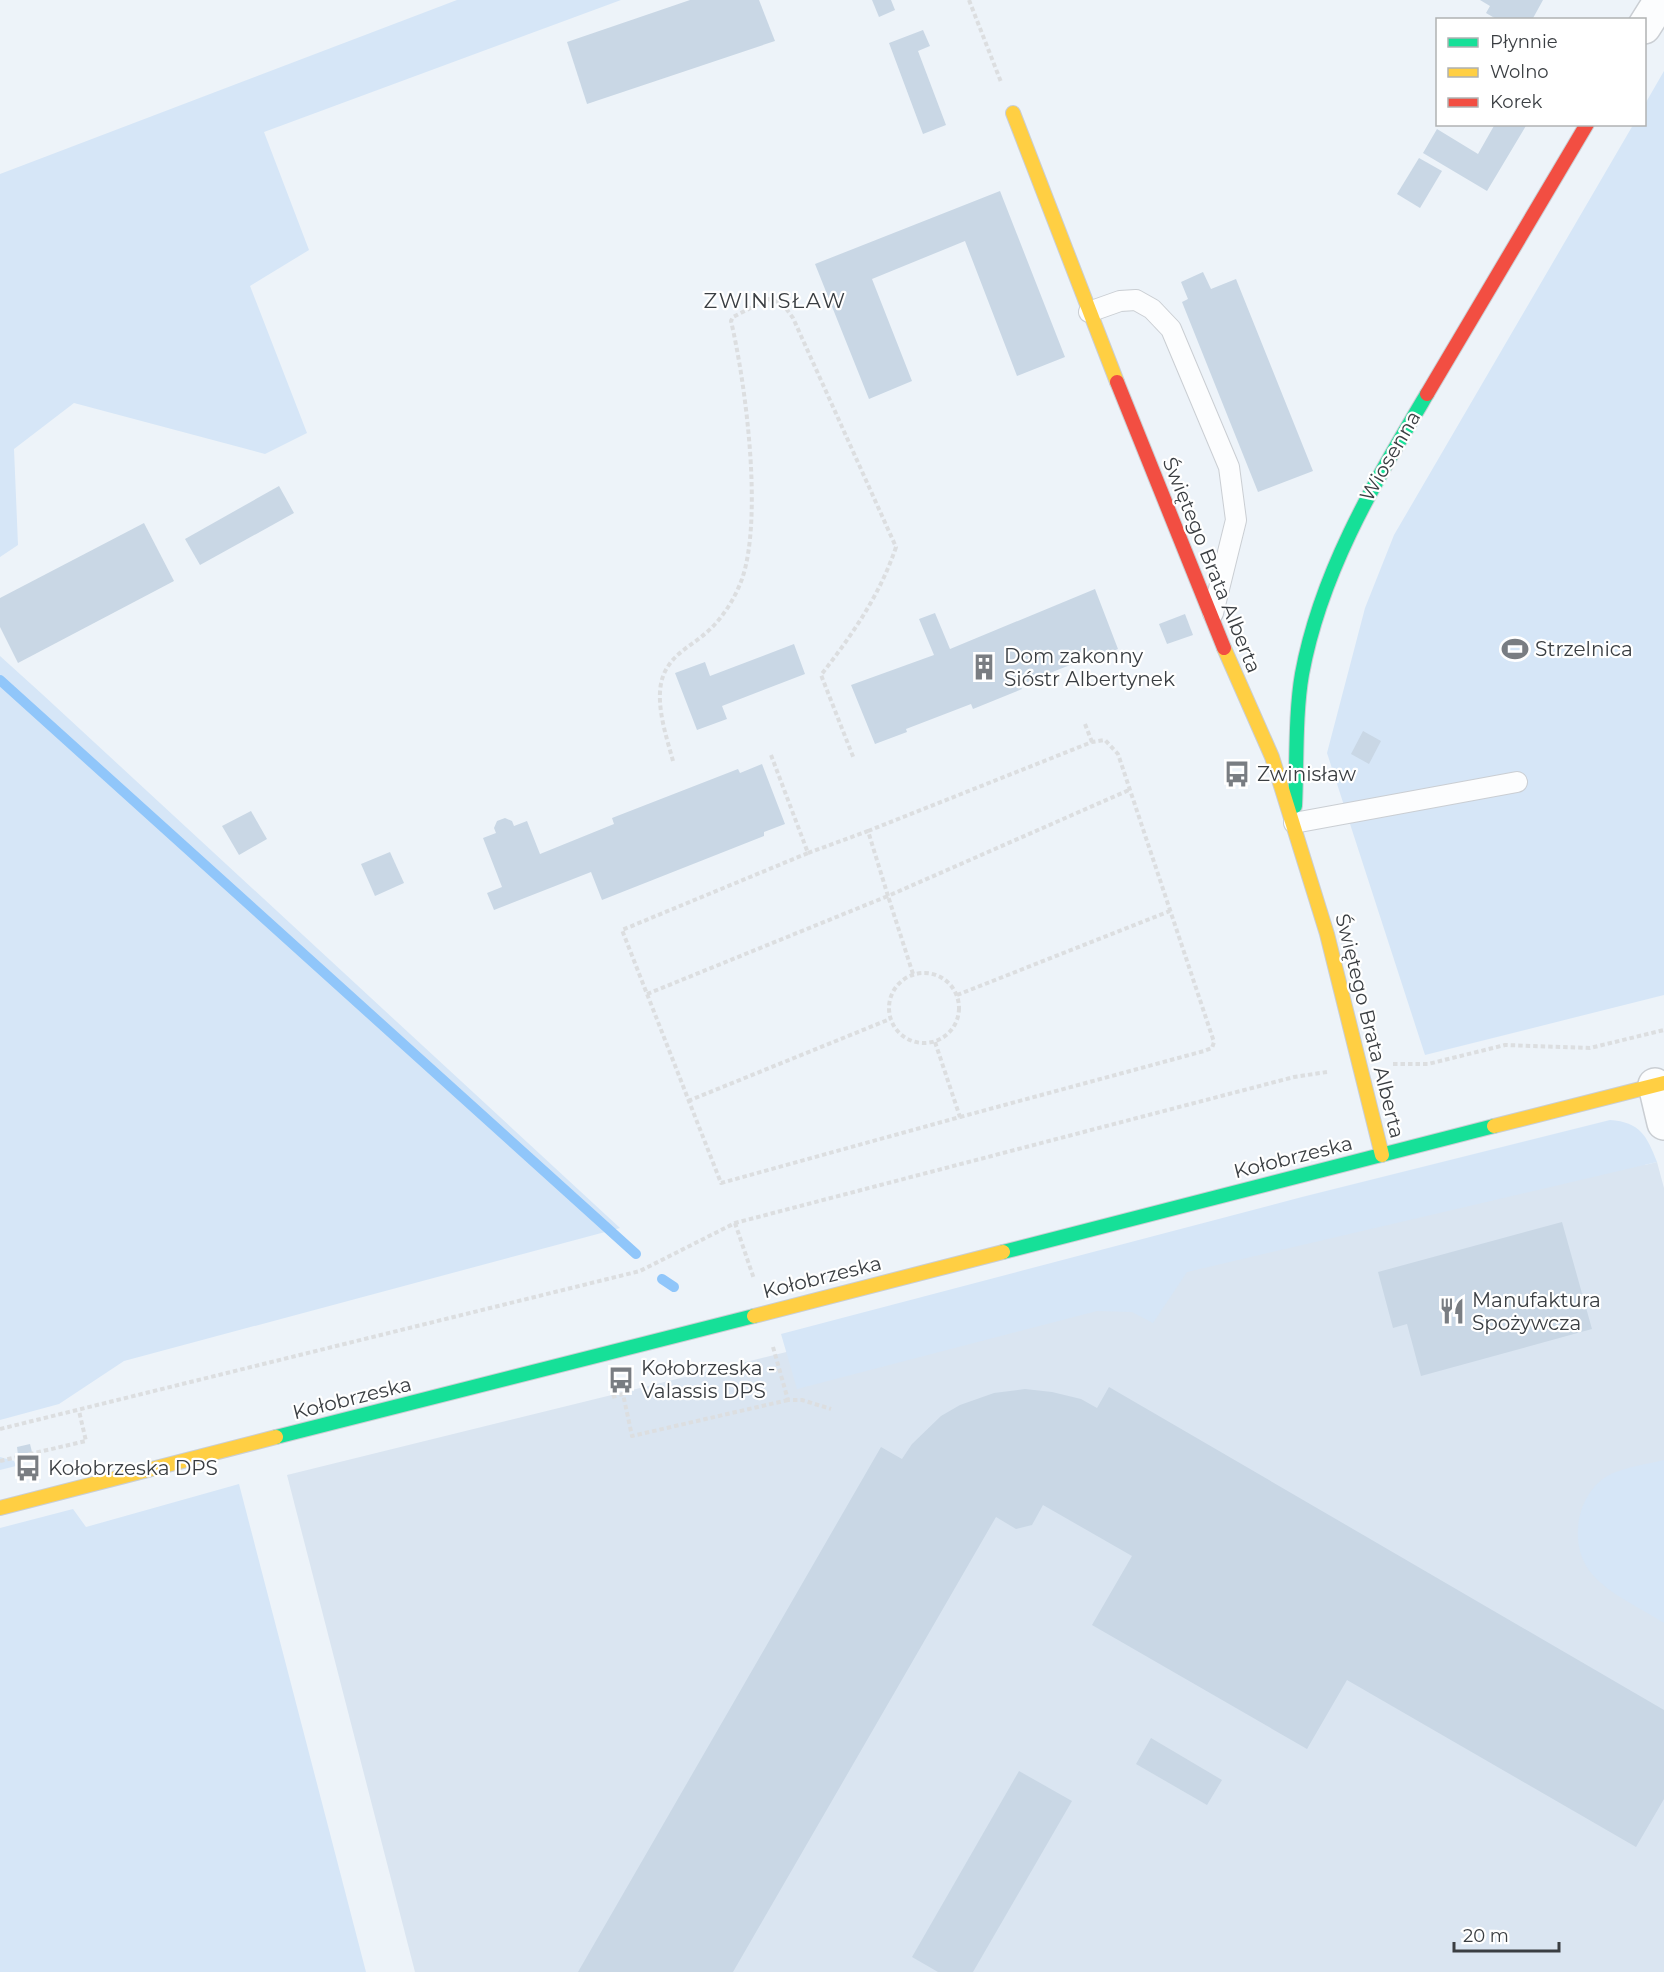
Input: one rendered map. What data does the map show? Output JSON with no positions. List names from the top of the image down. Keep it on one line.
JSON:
{"streets":{"street":["Wiosenna","Świętego Brata Alberta","Kołobrzeska"]},"crossings":[["Wiosenna","Świętego Brata Alberta"],["Świętego Brata Alberta","Kołobrzeska"]],"districts":["ZWINISŁAW"],"places":{"sports":["Strzelnica"],"building":["Dom zakonny Sióstr Albertynek"],"bus stop":["Zwinisław","Kołobrzeska - Valassis DPS","Kołobrzeska DPS"],"restaurant":["Manufaktura Spożywcza"]},"legend":["Płynnie","Wolno","Korek"],"scale_bar":"20 m"}
